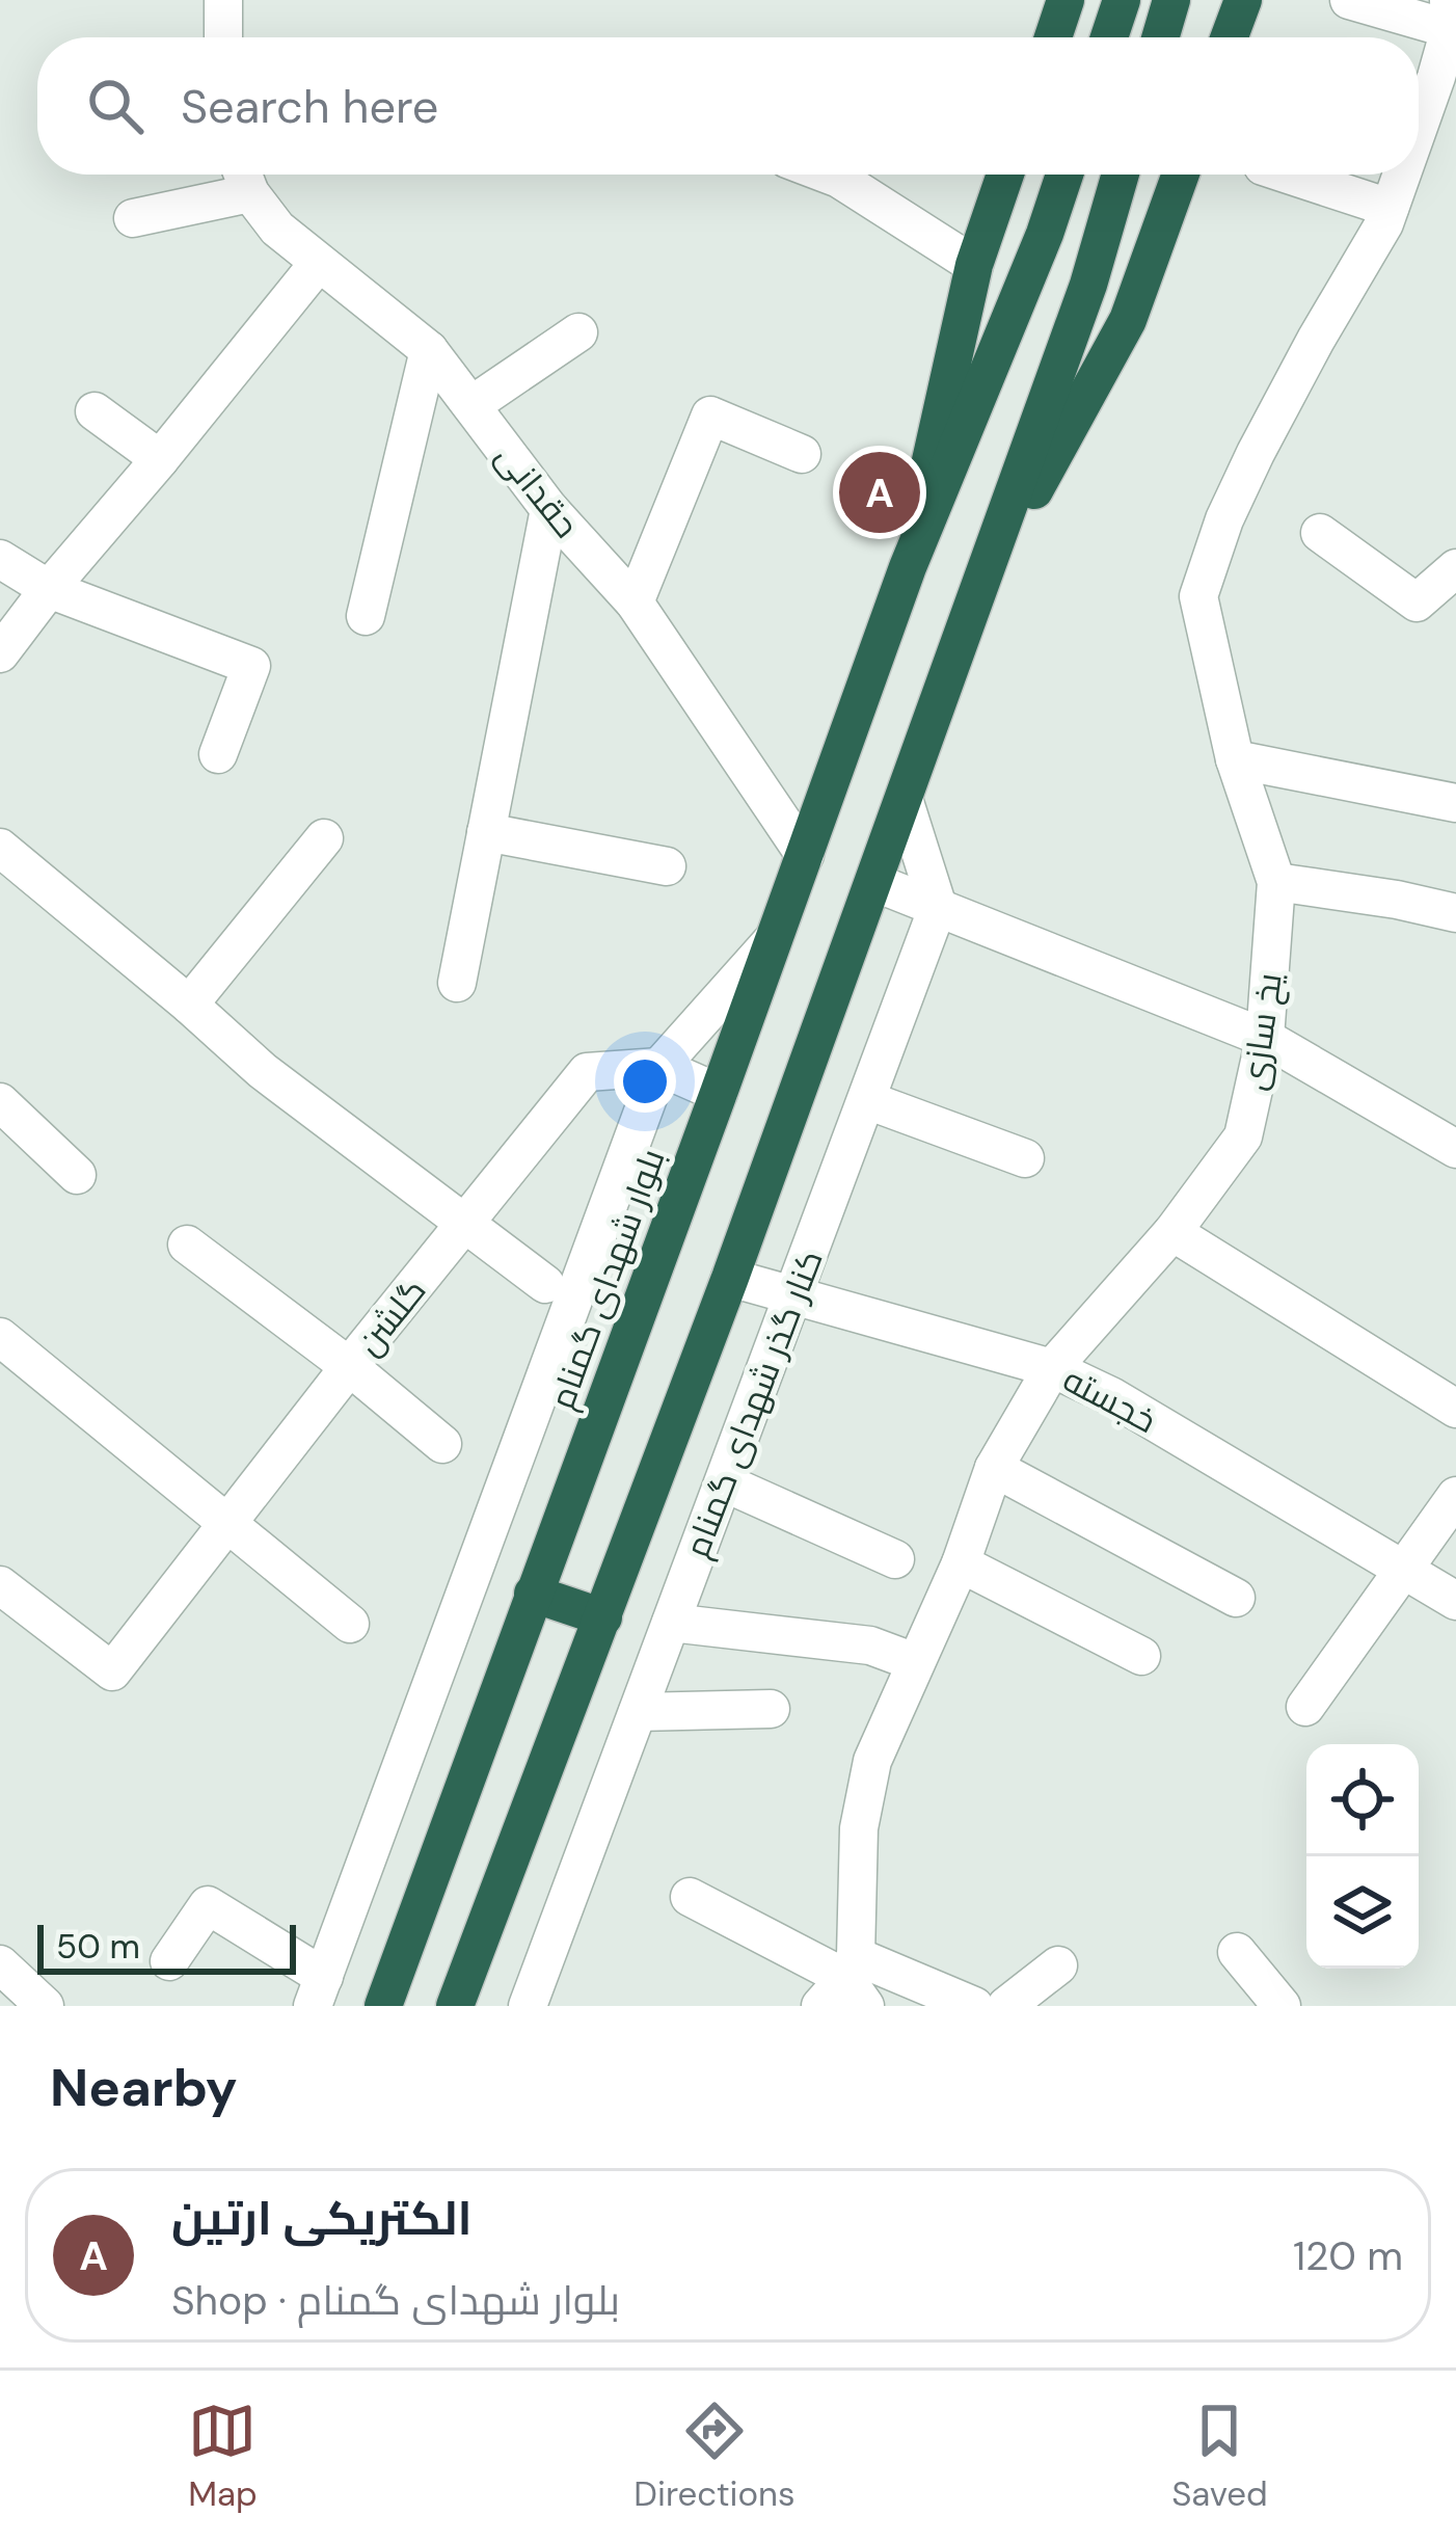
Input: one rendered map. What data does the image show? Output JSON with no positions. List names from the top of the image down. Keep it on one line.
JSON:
{"streets":{"highway":["بلوار شهدای گمنام"],"street":["حقدانی","یخ سازی","گلشن","خجسته","کنار گذر شهدای گمنام"]},"crossings":[["حقدانی","بلوار شهدای گمنام"],["یخ سازی","خجسته"],["بلوار شهدای گمنام","گلشن"],["خجسته","کنار گذر شهدای گمنام"]],"scale_bar":"50 m","page":{"search":"Search here","pins":"A","scale":"50 m","heading":"Nearby","list":[{"mark":"A","name":"الکتریکی ارتین","note":"Shop · بلوار شهدای گمنام","value":"120 m"}],"nav":["Map","Directions","Saved"]}}
